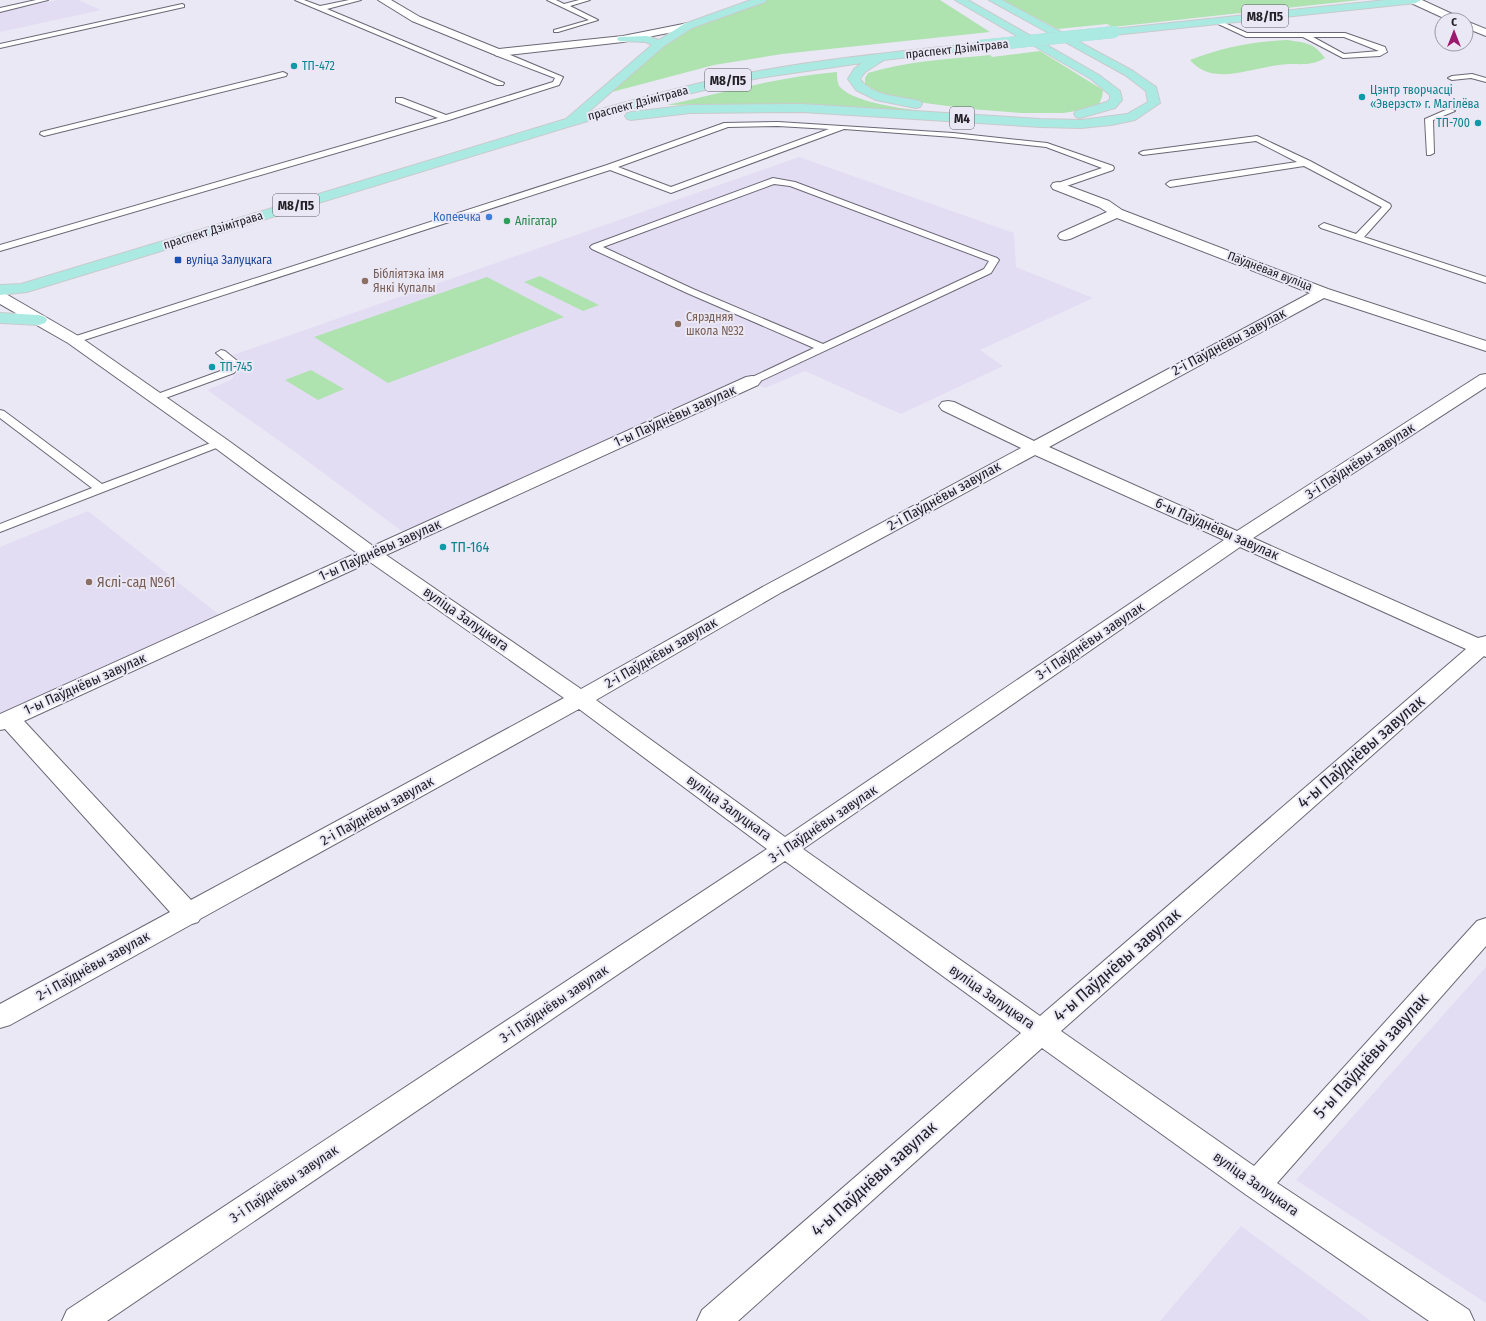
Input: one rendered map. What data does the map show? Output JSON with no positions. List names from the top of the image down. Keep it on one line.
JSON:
{"streets":{"main road":["М8/П5","праспект Дзімітрава","М4"],"street":["Паўднёвая вуліца","2-і Паўднёвы завулак","1-ы Паўднёвы завулак","3-і Паўднёвы завулак","6-ы Паўднёвы завулак","вуліца Залуцкага","4-ы Паўднёвы завулак","5-ы Паўднёвы завулак"]},"crossings":[["праспект Дзімітрава","М4"],["праспект Дзімітрава","вуліца Залуцкага"],["Паўднёвая вуліца","2-і Паўднёвы завулак"],["2-і Паўднёвы завулак","1-ы Паўднёвы завулак"],["2-і Паўднёвы завулак","6-ы Паўднёвы завулак"],["2-і Паўднёвы завулак","вуліца Залуцкага"],["1-ы Паўднёвы завулак","вуліца Залуцкага"],["3-і Паўднёвы завулак","6-ы Паўднёвы завулак"],["3-і Паўднёвы завулак","вуліца Залуцкага"],["6-ы Паўднёвы завулак","4-ы Паўднёвы завулак"],["вуліца Залуцкага","4-ы Паўднёвы завулак"],["вуліца Залуцкага","5-ы Паўднёвы завулак"]],"places":{"other":["ТП-472","Цэнтр творчасці «Эверэст» г. Магілёва","ТП-700","Копеечка","Алігатар","Бібліятэка імя Янкі Купалы","Сярэдняя школа №32","ТП-745","ТП-164","Яслі-сад №61"],"transit":["вуліца Залуцкага"]},"north":"top"}
